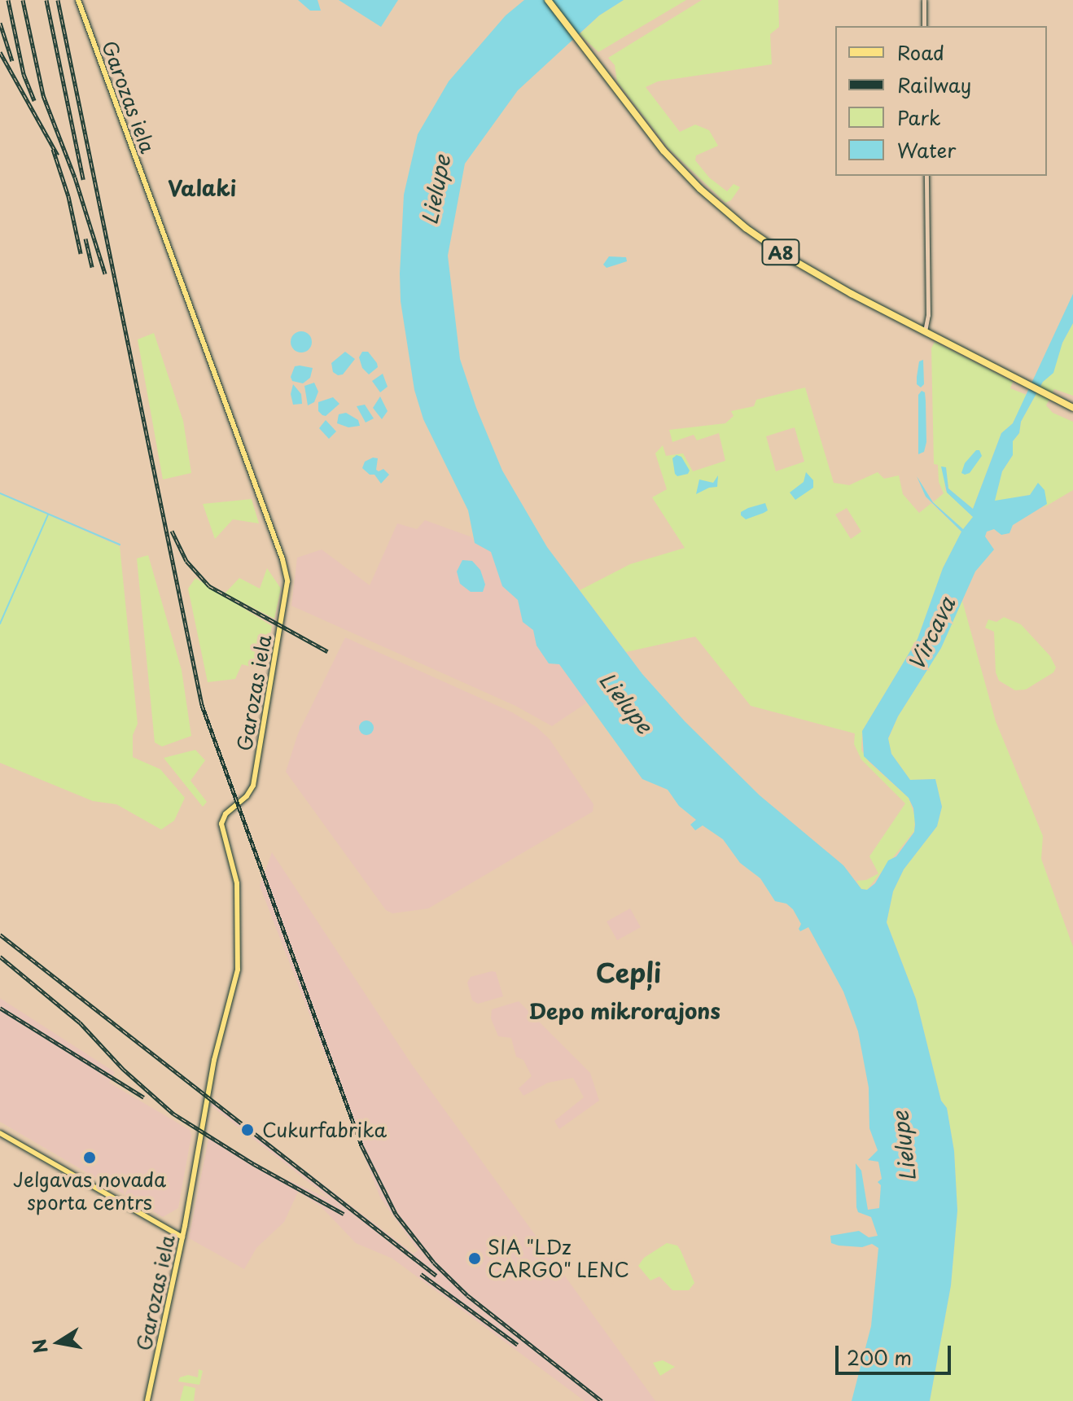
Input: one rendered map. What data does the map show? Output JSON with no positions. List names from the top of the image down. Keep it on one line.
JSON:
{"streets":{"highway":["A8"],"main road":["Garozas iela"]},"districts":["Valaki","Cepļi","Depo mikrorajons"],"water":["Lielupe","Vircava"],"places":["Cukurfabrika","Jelgavas novada sporta centrs","SIA \"LDz CARGO\" LENC"],"legend":["Road","Railway","Park","Water"],"scale_bar":"200 m","north":"left"}
